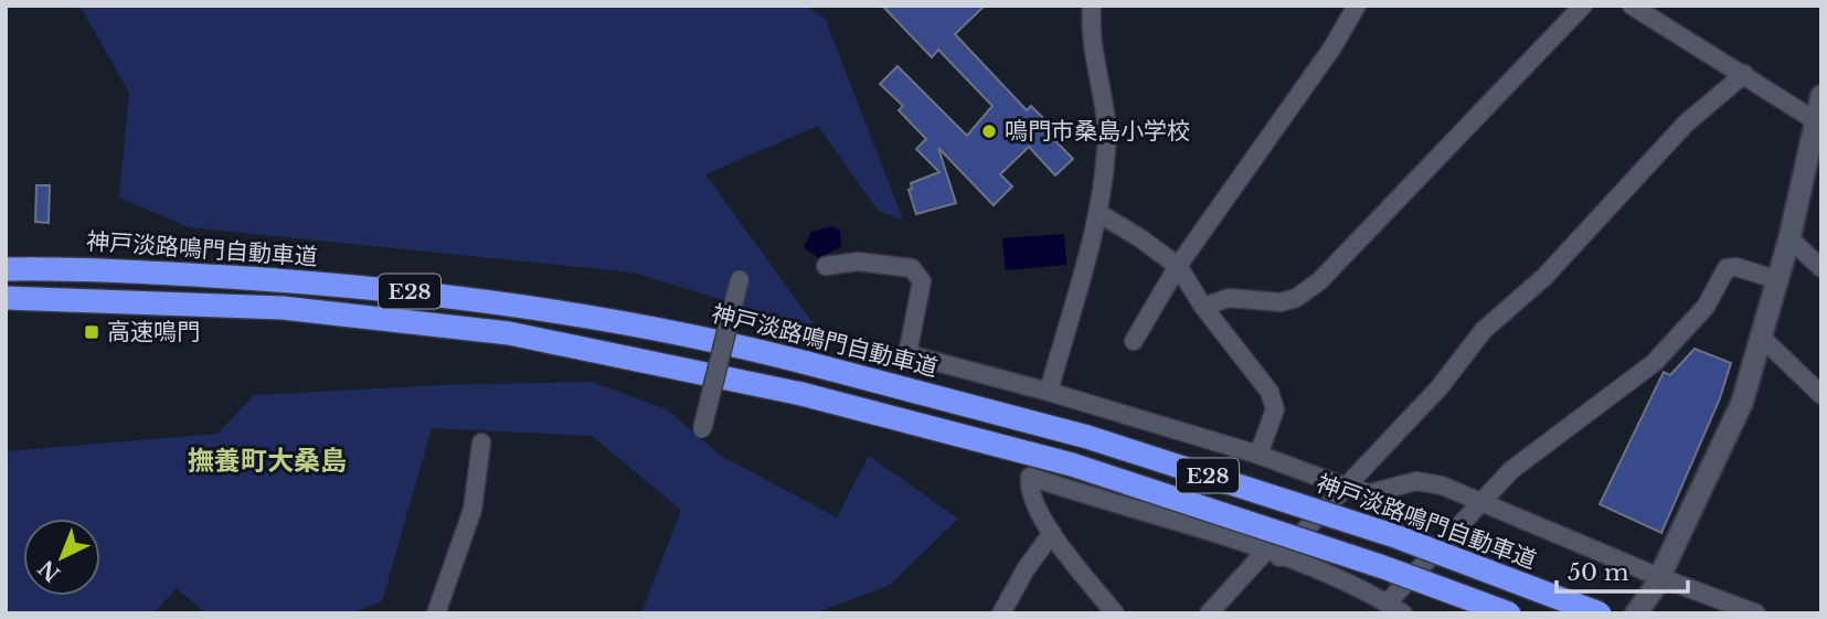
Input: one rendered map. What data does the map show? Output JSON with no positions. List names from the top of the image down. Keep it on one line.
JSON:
{"streets":{"highway":["神戸淡路鳴門自動車道","E28"]},"districts":["撫養町大桑島"],"places":{"other":["鳴門市桑島小学校"],"transit":["高速鳴門"]},"scale_bar":"50 m","north":"bottom left"}
